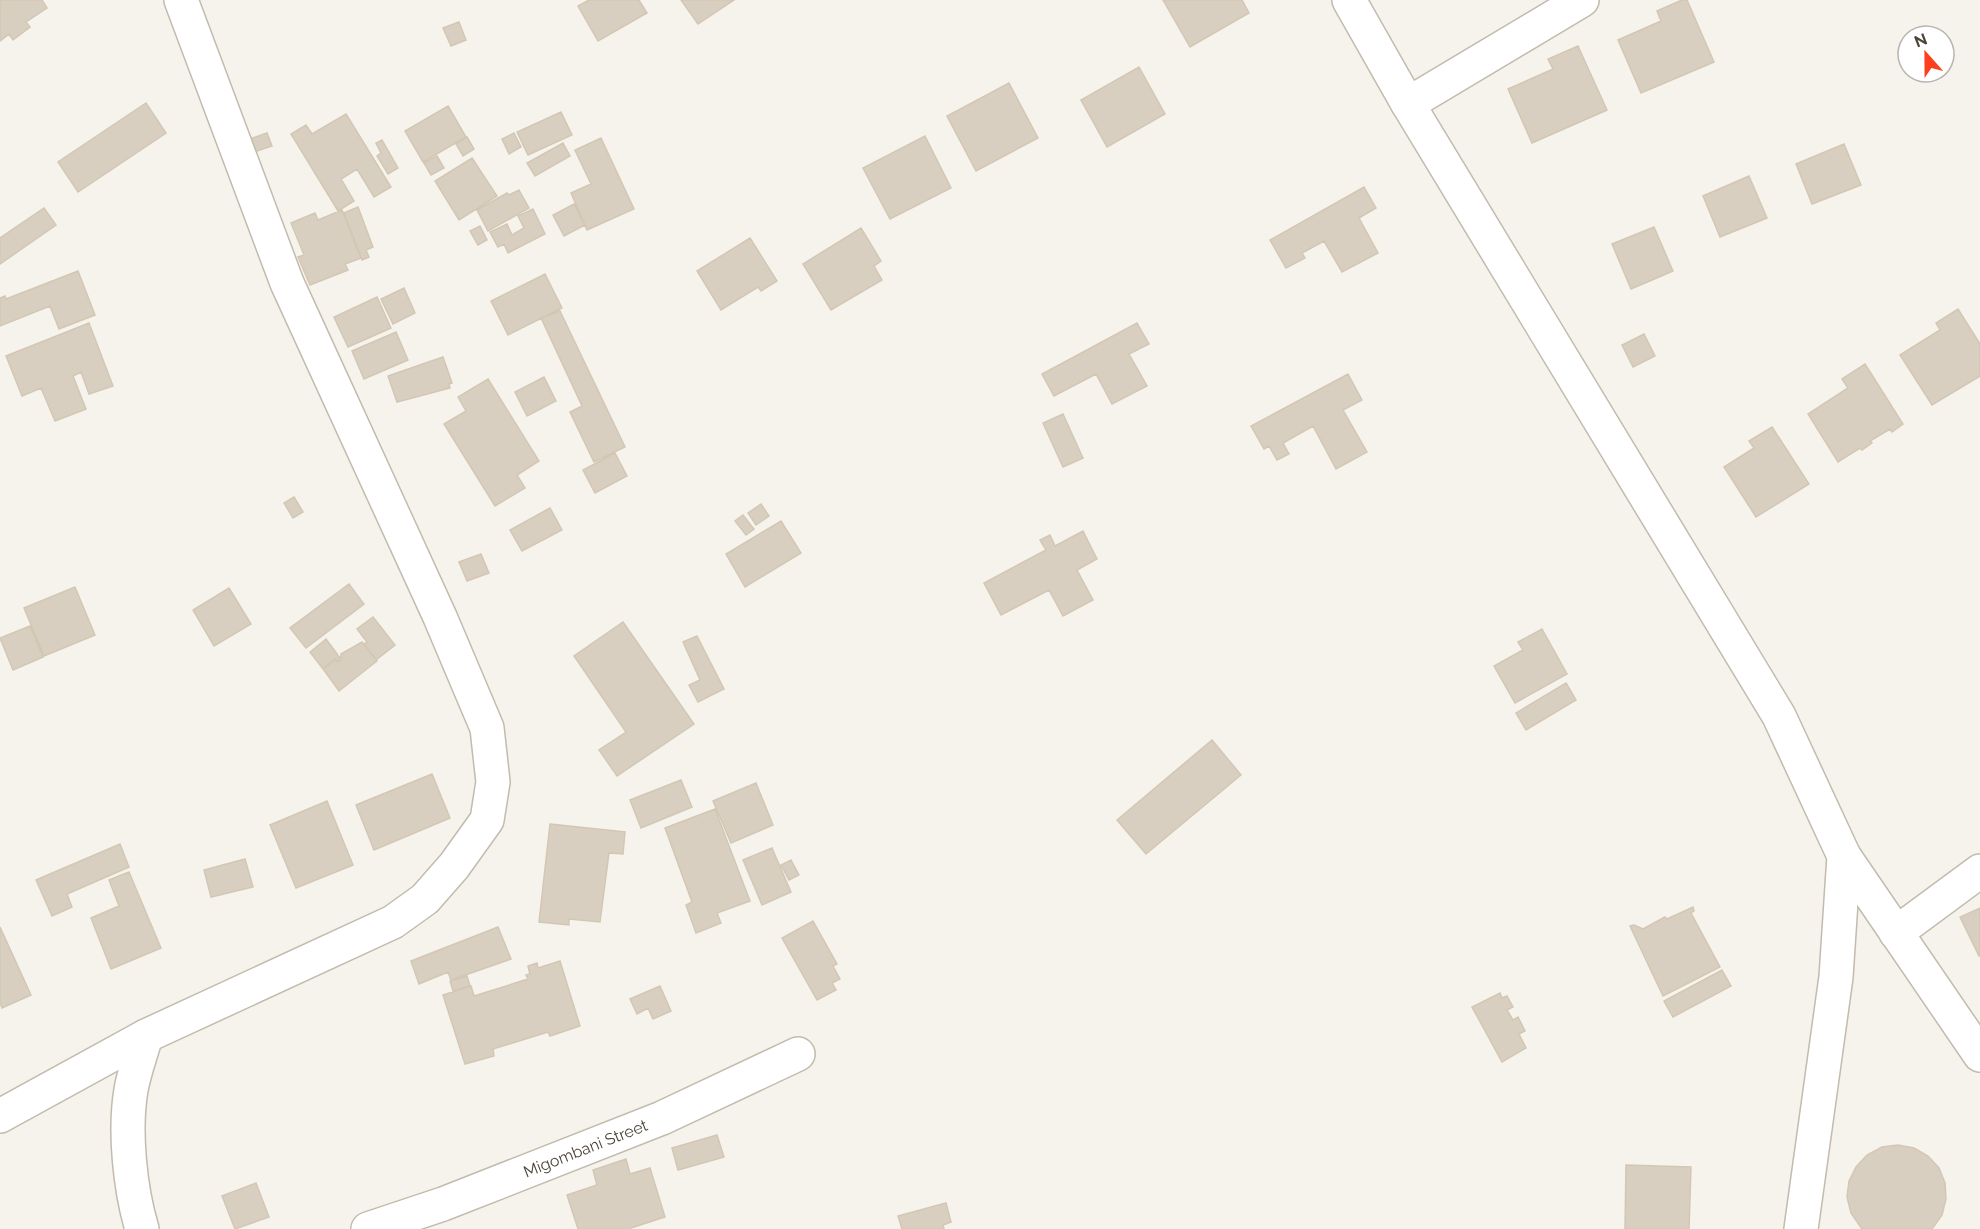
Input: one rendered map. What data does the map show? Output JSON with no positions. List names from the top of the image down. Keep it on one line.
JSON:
{"streets":{"street":["Migombani Street"]},"north":"top"}
